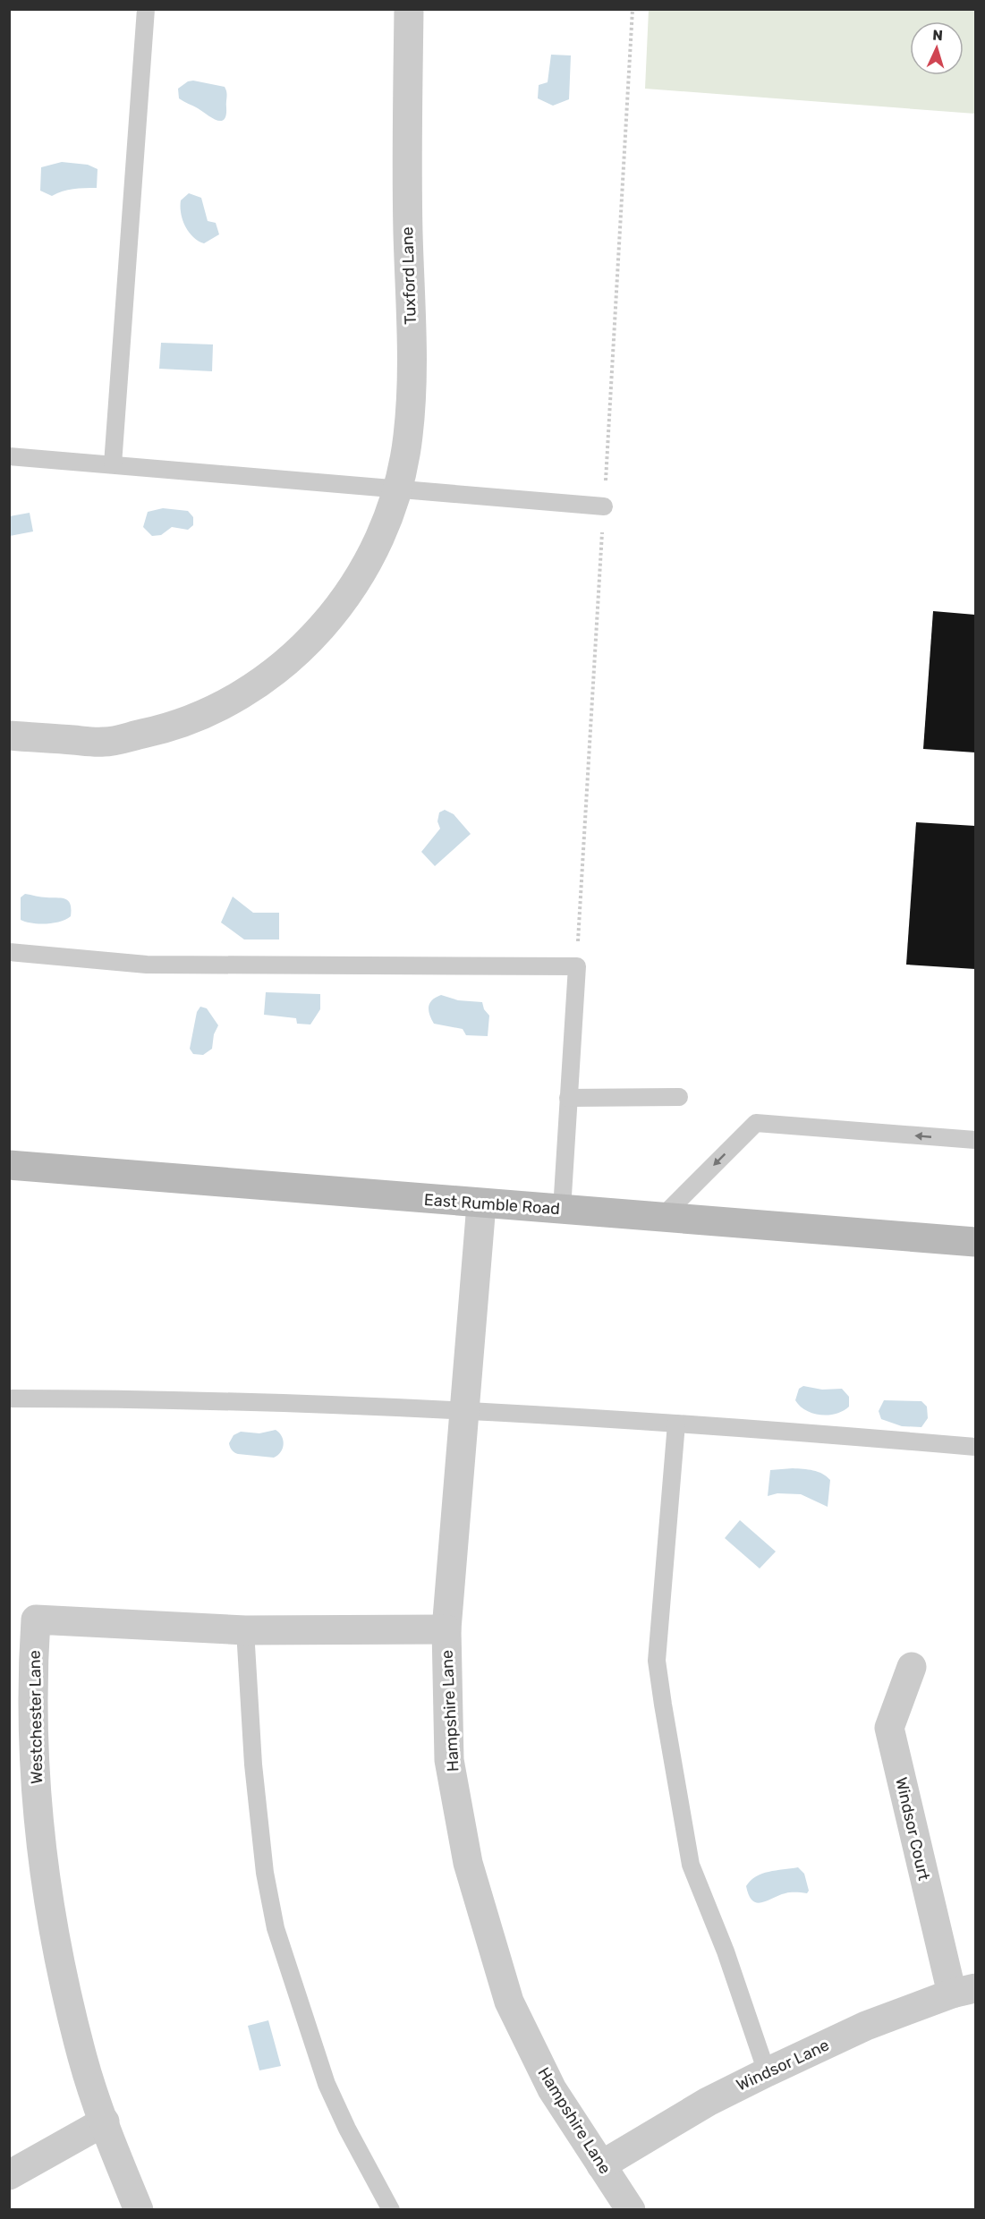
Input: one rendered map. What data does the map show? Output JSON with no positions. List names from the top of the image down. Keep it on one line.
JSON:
{"streets":{"street":["Tuxford Lane","East Rumble Road","Hampshire Lane","Westchester Lane","Windsor Court","Windsor Lane"]},"crossings":[["East Rumble Road","Hampshire Lane"],["Hampshire Lane","Westchester Lane"],["Hampshire Lane","Windsor Lane"],["Windsor Court","Windsor Lane"]],"north":"top"}
